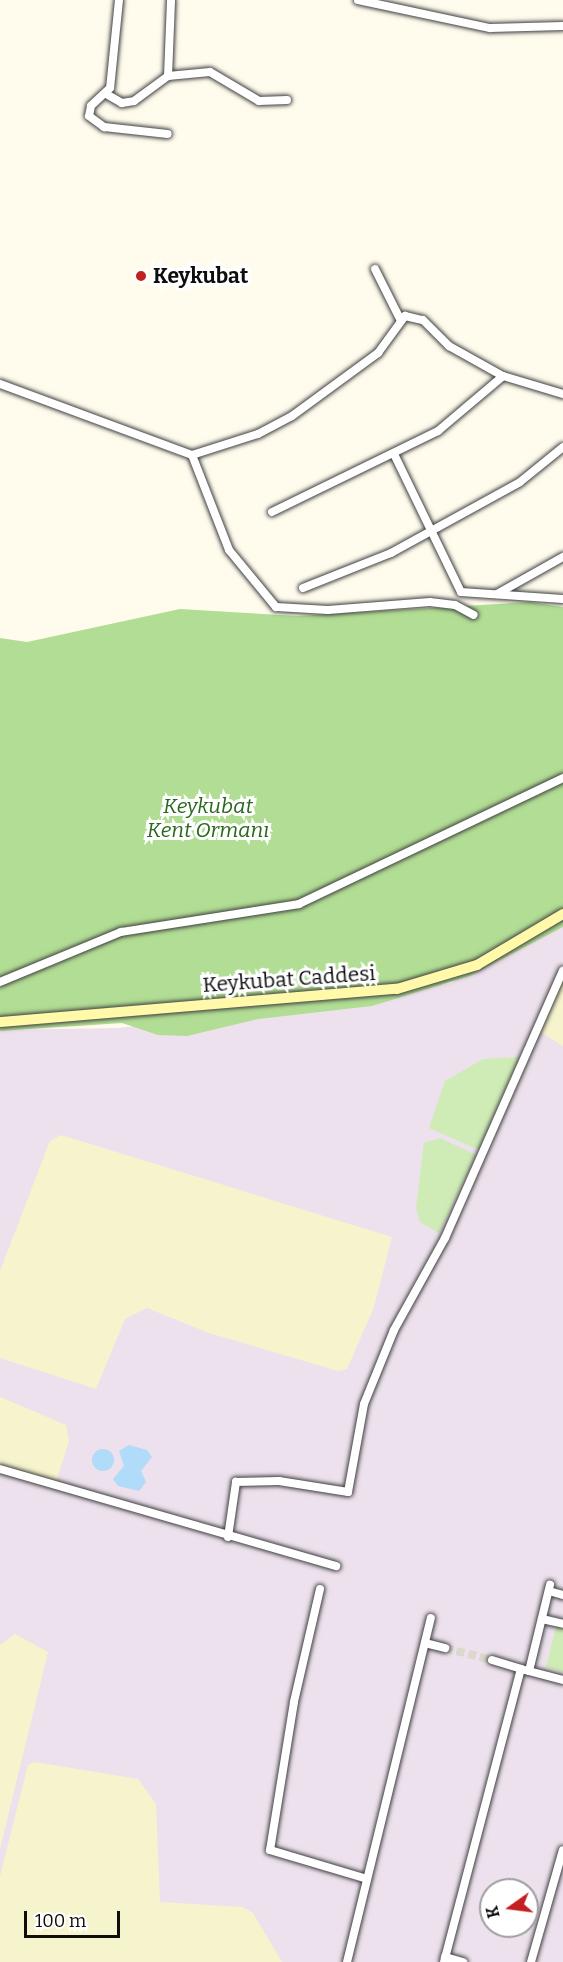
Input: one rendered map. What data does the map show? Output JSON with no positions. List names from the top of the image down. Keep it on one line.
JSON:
{"streets":{"street":["Keykubat Caddesi"]},"parks":["Keykubat Kent Ormanı"],"places":["Keykubat"],"scale_bar":"100 m","north":"left"}
